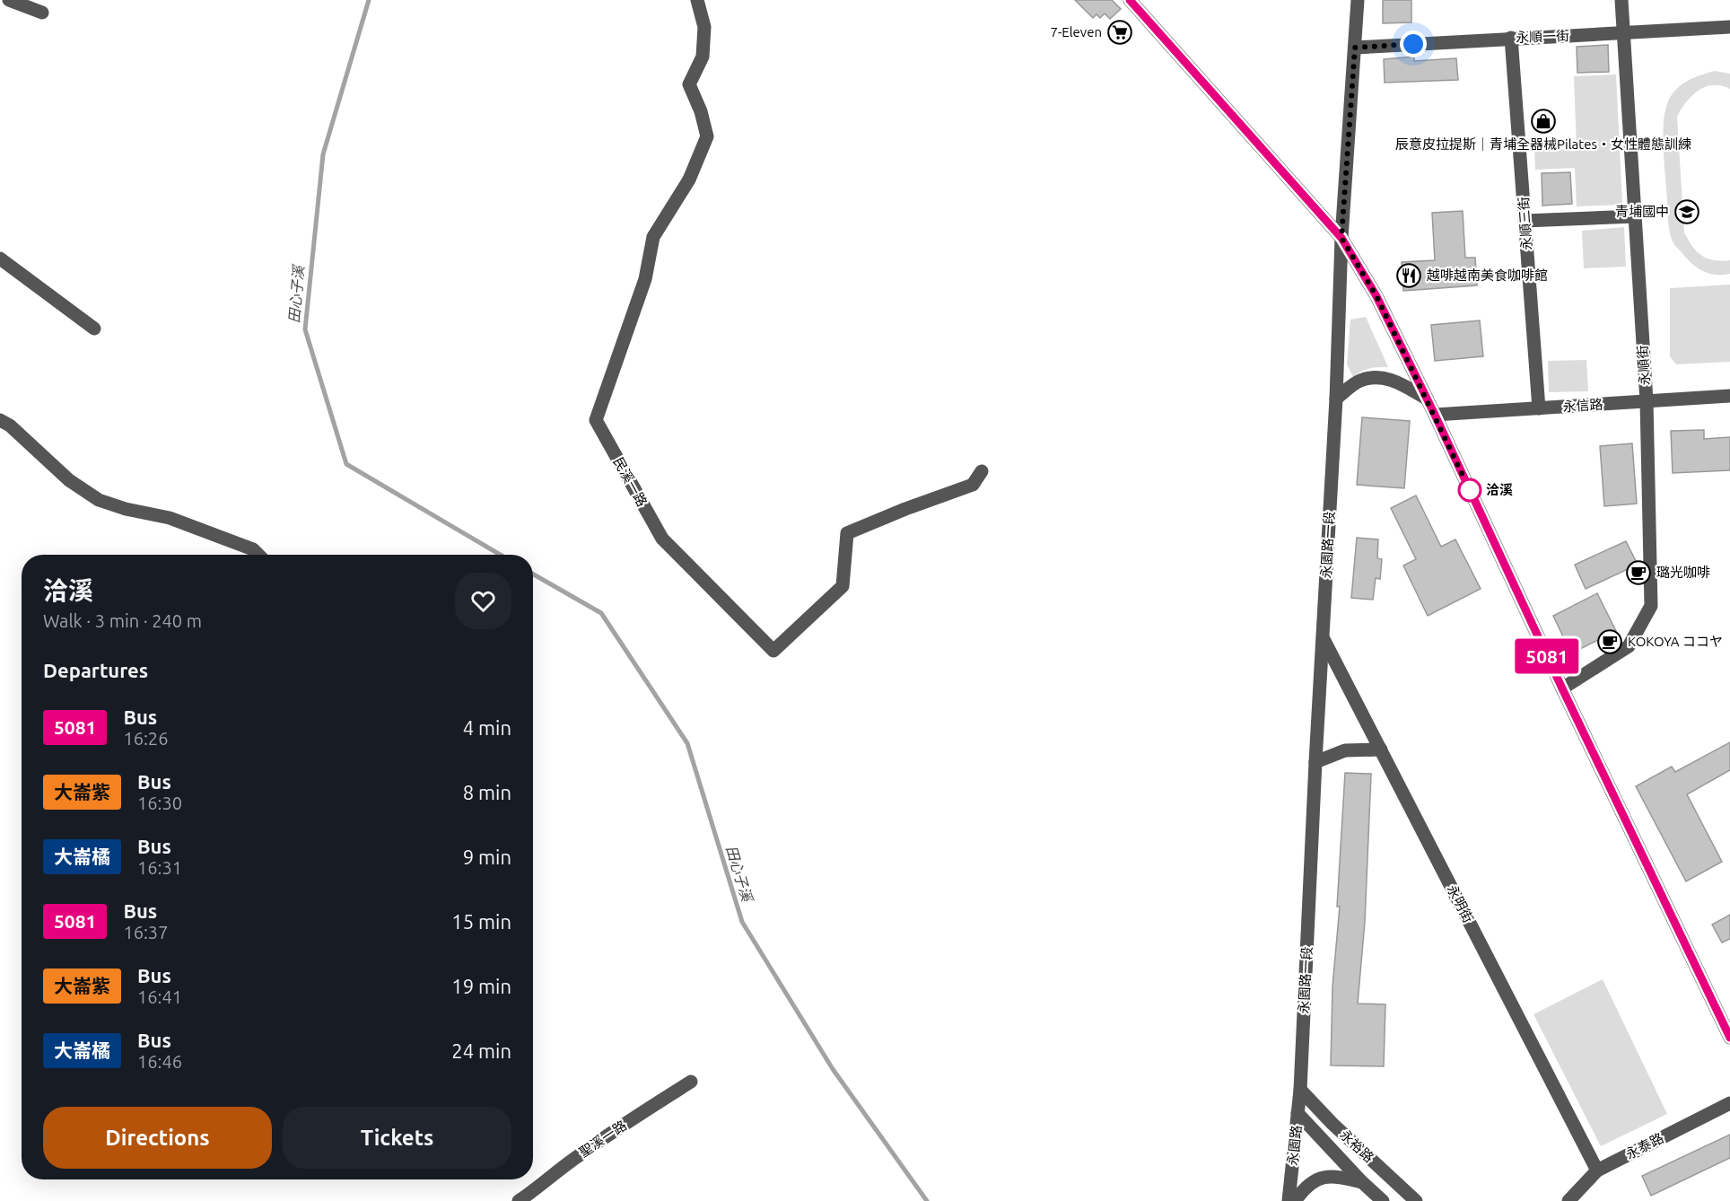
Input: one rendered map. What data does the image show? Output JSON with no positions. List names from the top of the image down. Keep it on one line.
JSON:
{"streets":{"street":["永順一街","永順三街","永順街","永信路","民溪一路","永園路一段","永明街","聖溪一路","永園路","永裕路","永泰路"]},"crossings":[["永順一街","永順三街"],["永順一街","永順街"],["永順一街","永園路一段"],["永順三街","永信路"],["永順街","永信路"],["永園路一段","永明街"],["永園路一段","永園路"],["永園路一段","永裕路"],["永明街","永泰路"],["永園路","永裕路"]],"water":["田心子溪"],"places":{"supermarket":["7-Eleven"],"shop":["辰意皮拉提斯｜青埔全器械Pilates・女性體態訓練"],"school or university":["青埔國中"],"restaurant":["越啡越南美食咖啡館"],"other":["洽溪"],"cafe":["璐光咖啡","KOKOYA ココヤ"]},"lines":["bus line 5081"],"page":{"on_map":"5081","heading":[["洽溪","Walk · 3 min · 240 m"],"Departures"],"list":[{"mark":"5081","name":"Bus","note":"16:26","value":"4 min"},{"mark":"大崙紫","name":"Bus","note":"16:30","value":"8 min"},{"mark":"大崙橘","name":"Bus","note":"16:31","value":"9 min"},{"mark":"5081","name":"Bus","note":"16:37","value":"15 min"},{"mark":"大崙紫","name":"Bus","note":"16:41","value":"19 min"},{"mark":"大崙橘","name":"Bus","note":"16:46","value":"24 min"}],"buttons":["Directions","Tickets"]}}
